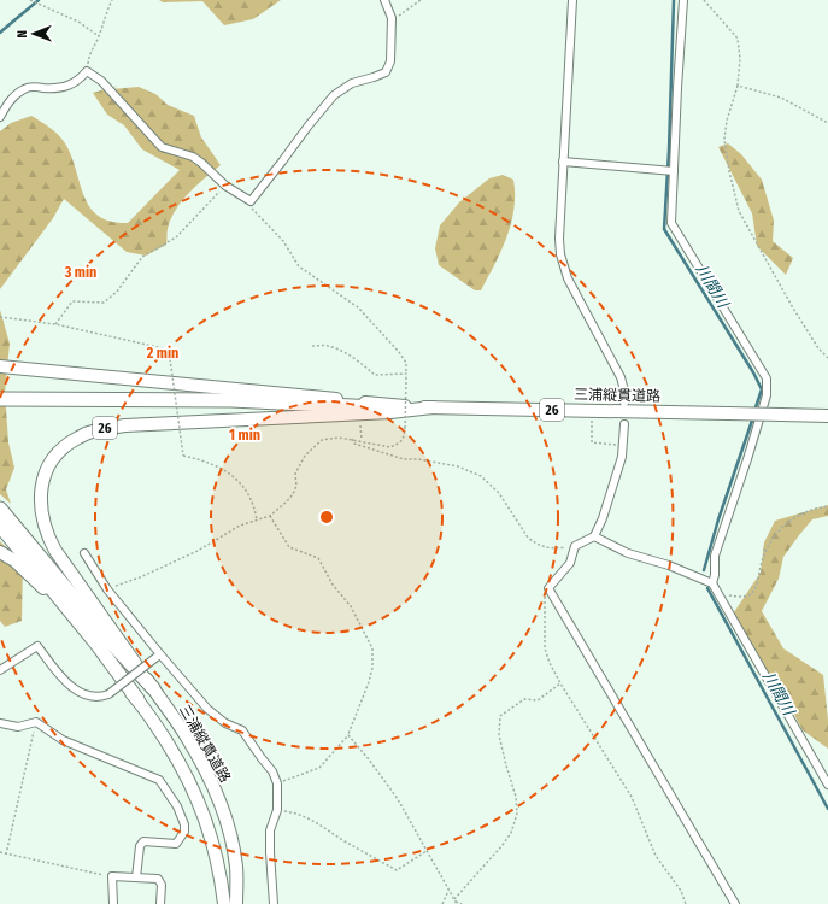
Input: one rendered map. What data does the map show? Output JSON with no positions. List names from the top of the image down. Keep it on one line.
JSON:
{"streets":{"highway":["26"],"main road":["三浦縦貫道路"]},"crossings":[["三浦縦貫道路","26"]],"water":["川間川"],"north":"left","rings":["3 min","2 min","1 min"]}
